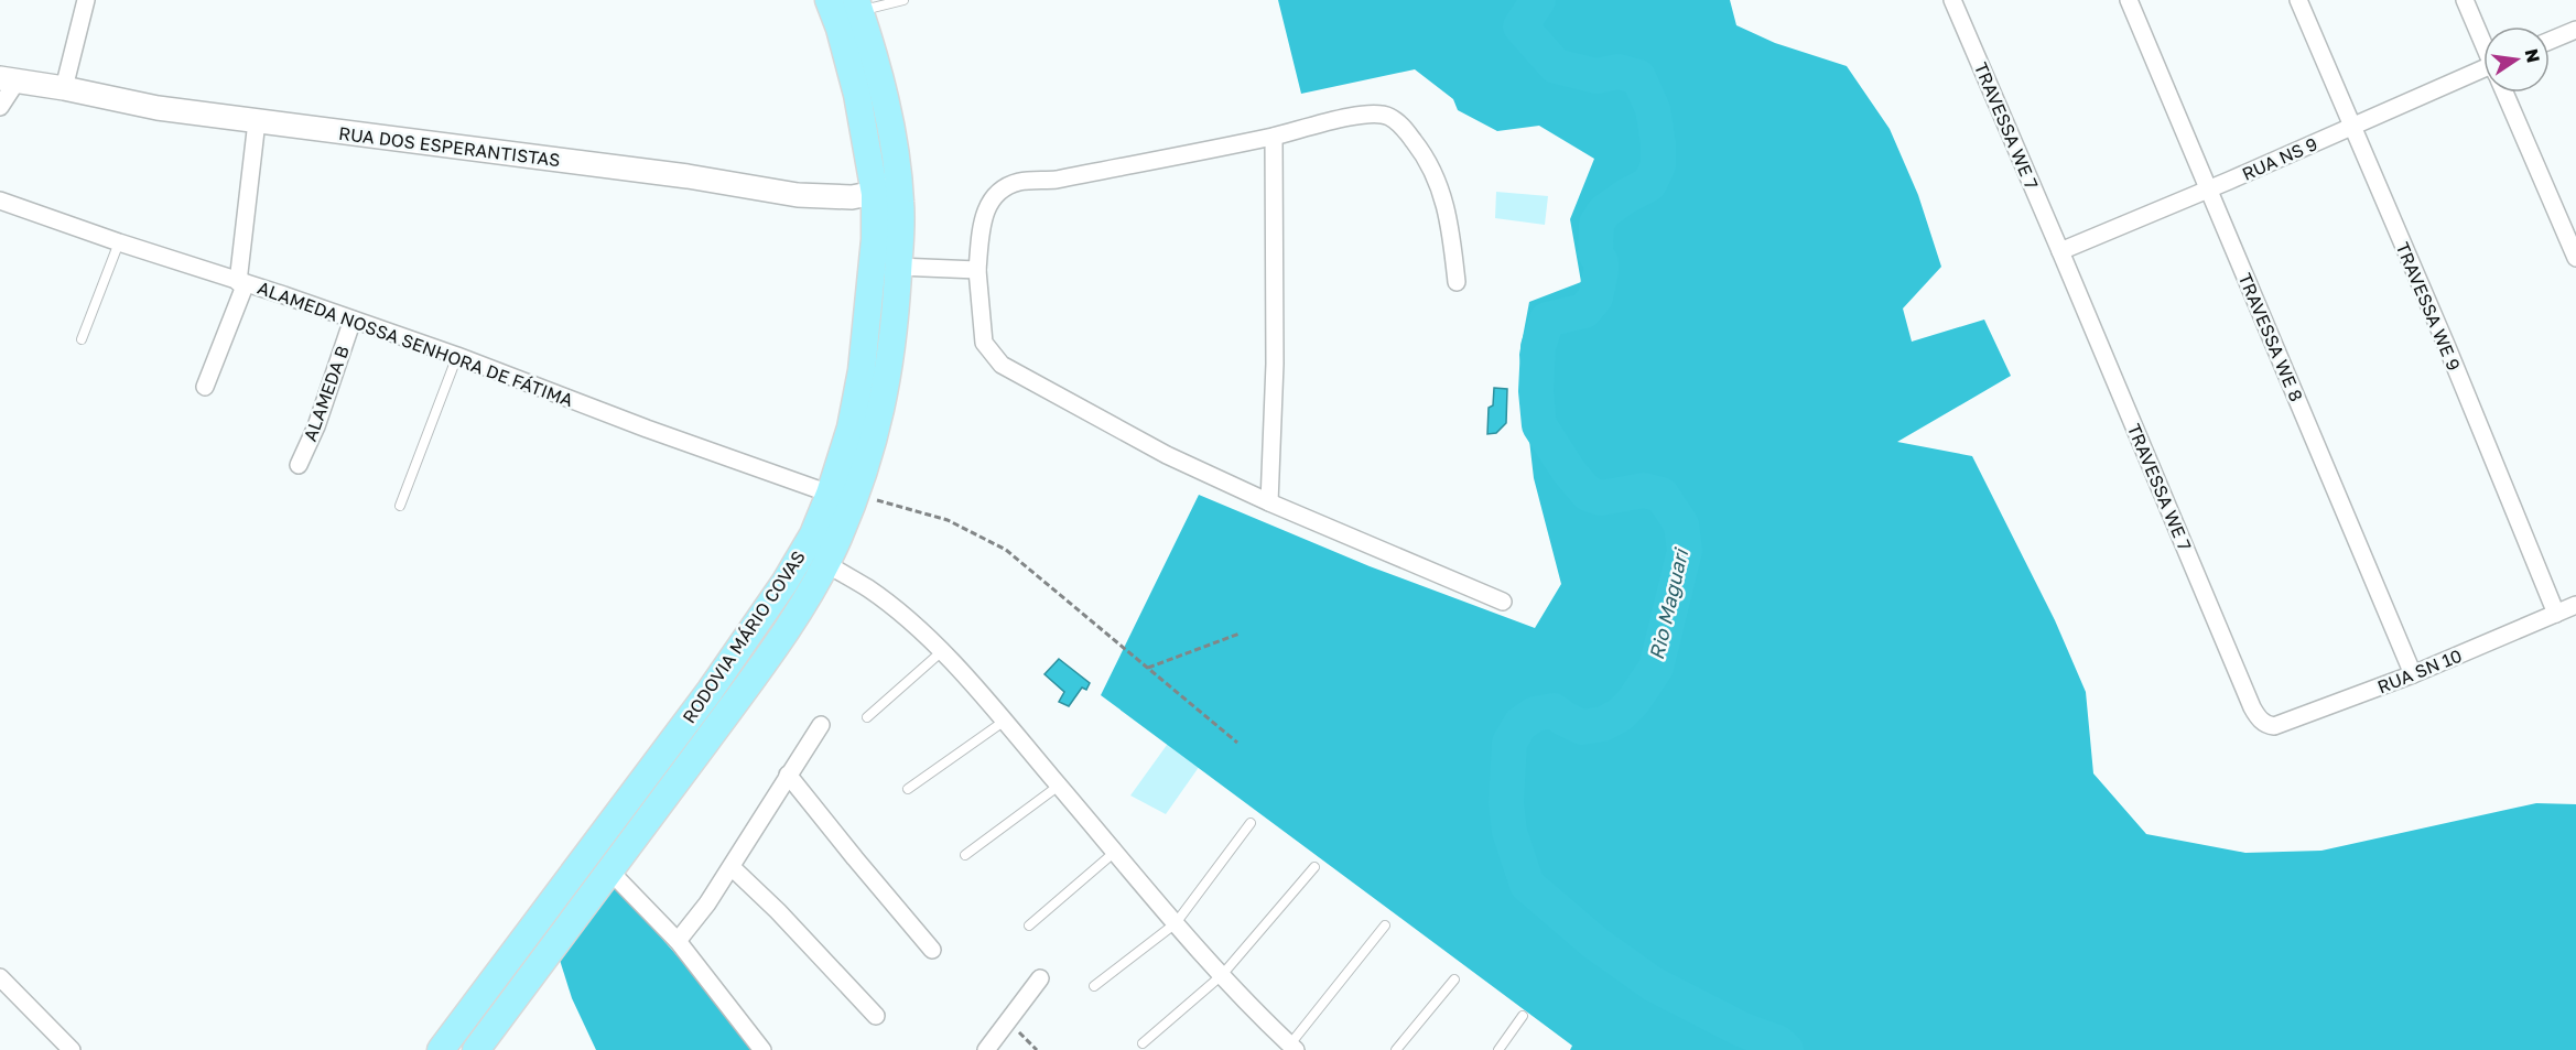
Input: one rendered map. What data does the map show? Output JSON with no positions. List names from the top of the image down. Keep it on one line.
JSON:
{"streets":{"main road":["RUA DOS ESPERANTISTAS","RODOVIA MÁRIO COVAS"],"street":["TRAVESSA WE 7","RUA NS 9","TRAVESSA WE 9","TRAVESSA WE 8","ALAMEDA NOSSA SENHORA DE FÁTIMA","ALAMEDA B","RUA SN 10"]},"crossings":[["TRAVESSA WE 7","RUA NS 9"],["TRAVESSA WE 7","RUA SN 10"],["RUA DOS ESPERANTISTAS","RODOVIA MÁRIO COVAS"],["RUA NS 9","TRAVESSA WE 9"],["RUA NS 9","TRAVESSA WE 8"],["TRAVESSA WE 9","RUA SN 10"],["TRAVESSA WE 8","RUA SN 10"],["ALAMEDA NOSSA SENHORA DE FÁTIMA","ALAMEDA B"],["ALAMEDA NOSSA SENHORA DE FÁTIMA","RODOVIA MÁRIO COVAS"]],"water":["Rio Maguari"],"north":"right"}
